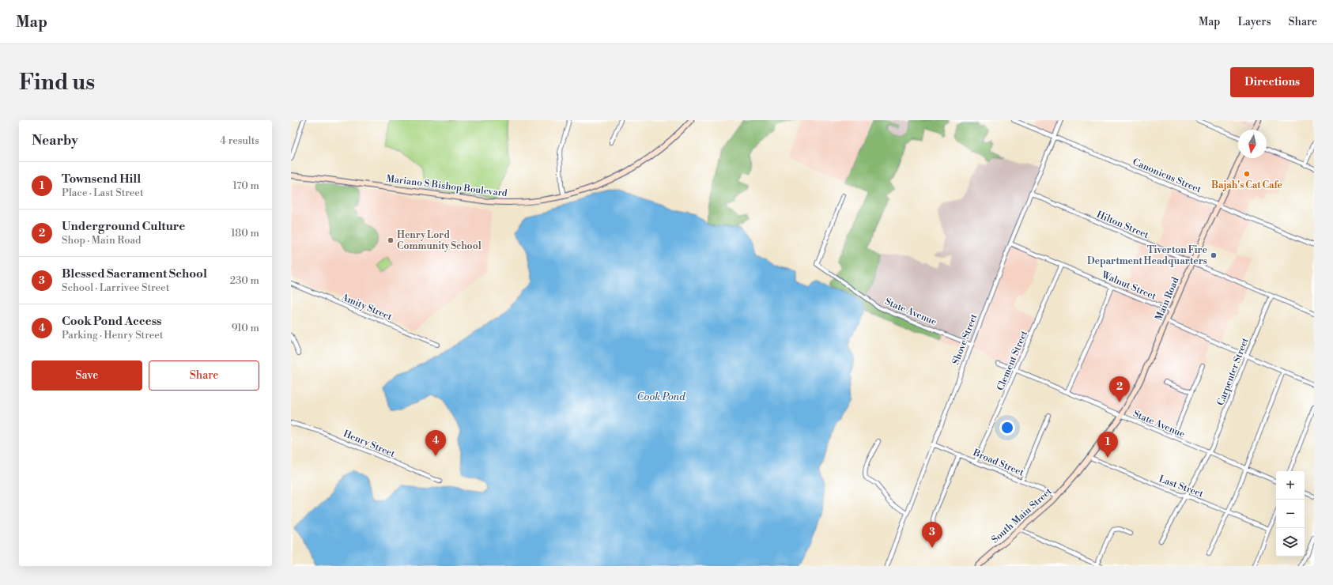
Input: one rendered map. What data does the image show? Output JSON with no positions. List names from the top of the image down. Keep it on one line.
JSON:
{"streets":{"main road":["Mariano S Bishop Boulevard","Main Road","South Main Street"],"street":["Canonicus Street","Hilton Street","Walnut Street","Amity Street","State Avenue","Shove Street","Clement Street","Carpenter Street","Henry Street","Broad Street","Last Street"]},"crossings":[["Canonicus Street","Main Road"],["Canonicus Street","Shove Street"],["Hilton Street","Main Road"],["Hilton Street","Shove Street"],["Hilton Street","Carpenter Street"],["Walnut Street","Main Road"],["Walnut Street","Shove Street"],["Walnut Street","Clement Street"],["Main Road","State Avenue"],["Main Road","South Main Street"],["State Avenue","Shove Street"],["State Avenue","Clement Street"],["State Avenue","Carpenter Street"],["State Avenue","South Main Street"],["Shove Street","Broad Street"],["Clement Street","Broad Street"],["Carpenter Street","Last Street"],["Broad Street","South Main Street"],["Last Street","South Main Street"]],"water":["Cook Pond"],"places":["Bajah's Cat Cafe","Henry Lord Community School","Tiverton Fire Department Headquarters"],"north":"bottom","page":{"header":"Map","nav":["Map","Layers","Share"],"buttons":["Directions",["Save","Share"]],"title":"Find us","heading":["Nearby","4 results"],"list":[{"mark":"1","name":"Townsend Hill","note":"Place · Last Street","value":"170 m"},{"mark":"2","name":"Underground Culture","note":"Shop · Main Road","value":"180 m"},{"mark":"3","name":"Blessed Sacrament School","note":"School · Larrivee Street","value":"230 m"},{"mark":"4","name":"Cook Pond Access","note":"Parking · Henry Street","value":"910 m"}],"pins":["2","4","1","3"],"map_buttons":["+","−"]}}
